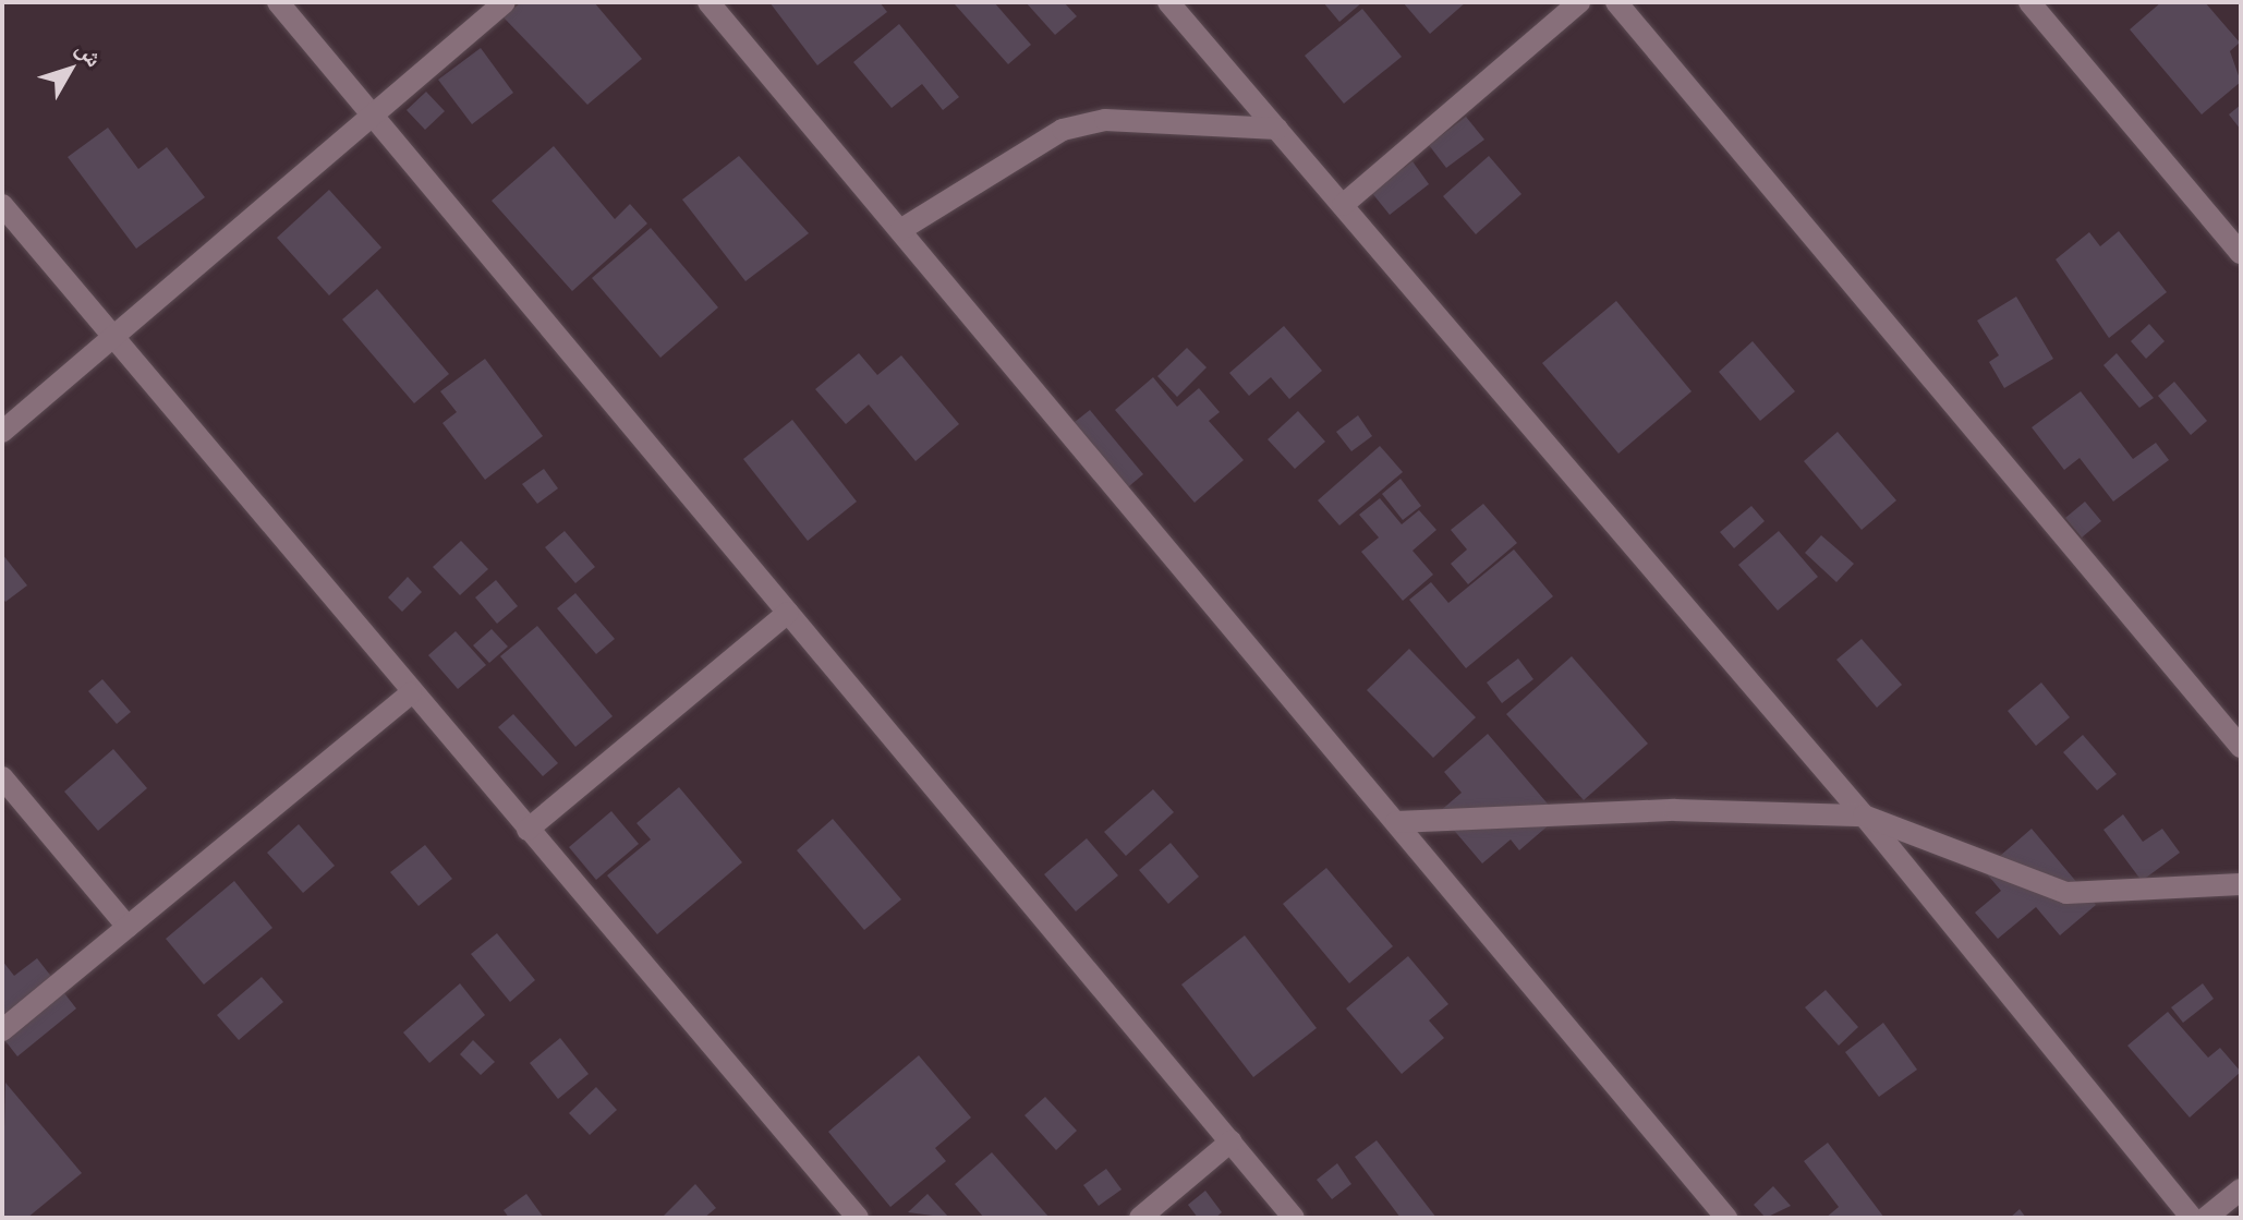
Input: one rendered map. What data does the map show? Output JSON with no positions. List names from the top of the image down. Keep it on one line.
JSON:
{"north":"top right"}
